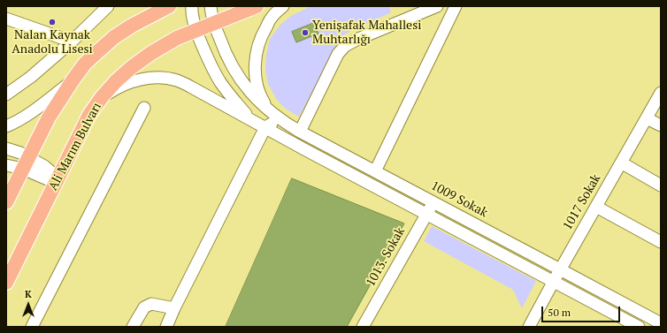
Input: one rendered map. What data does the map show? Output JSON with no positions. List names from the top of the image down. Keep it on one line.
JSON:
{"streets":{"main road":["Ali Marım Bulvarı"],"street":["1009 Sokak","1017 Sokak","1013. Sokak"]},"crossings":[["Ali Marım Bulvarı","1009 Sokak"],["1009 Sokak","1017 Sokak"],["1009 Sokak","1013. Sokak"]],"places":["Nalan Kaynak Anadolu Lisesi","Yenişafak Mahallesi Muhtarlığı"],"scale_bar":"50 m","north":"top"}
